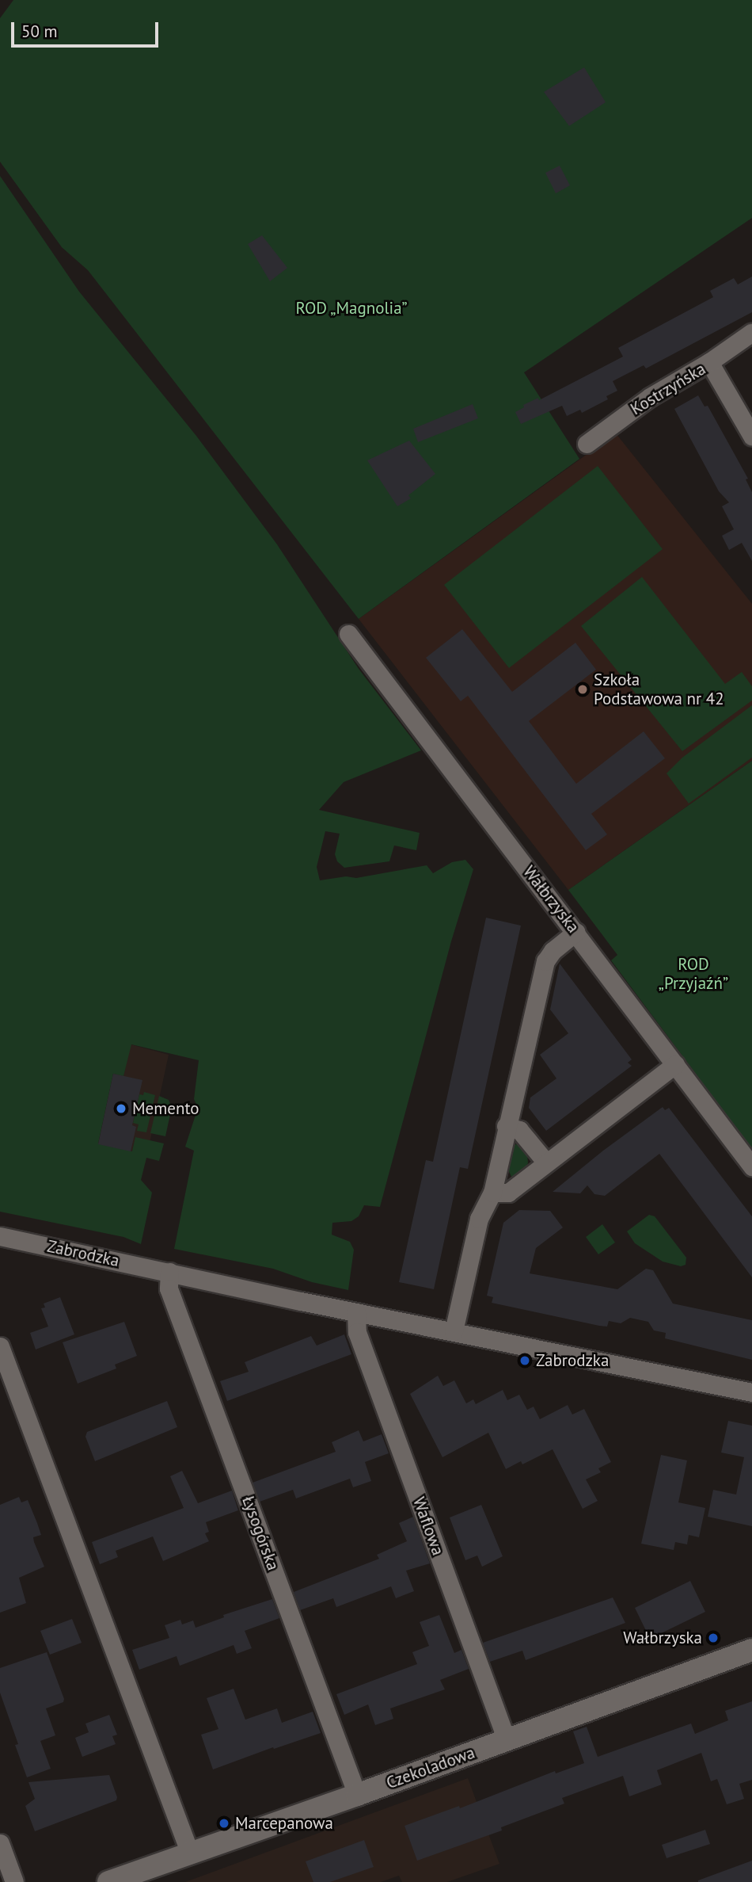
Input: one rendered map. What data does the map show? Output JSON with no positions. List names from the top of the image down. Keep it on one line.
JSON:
{"streets":{"street":["Kostrzyńska","Wałbrzyska","Zabrodzka","Waflowa","Łysogórska","Czekoladowa"]},"crossings":[["Zabrodzka","Waflowa"],["Zabrodzka","Łysogórska"],["Waflowa","Czekoladowa"],["Łysogórska","Czekoladowa"]],"parks":["ROD „Magnolia”","ROD „Przyjaźń”"],"places":["Szkoła Podstawowa nr 42","Memento","Zabrodzka","Wałbrzyska","Marcepanowa"],"scale_bar":"50 m"}
